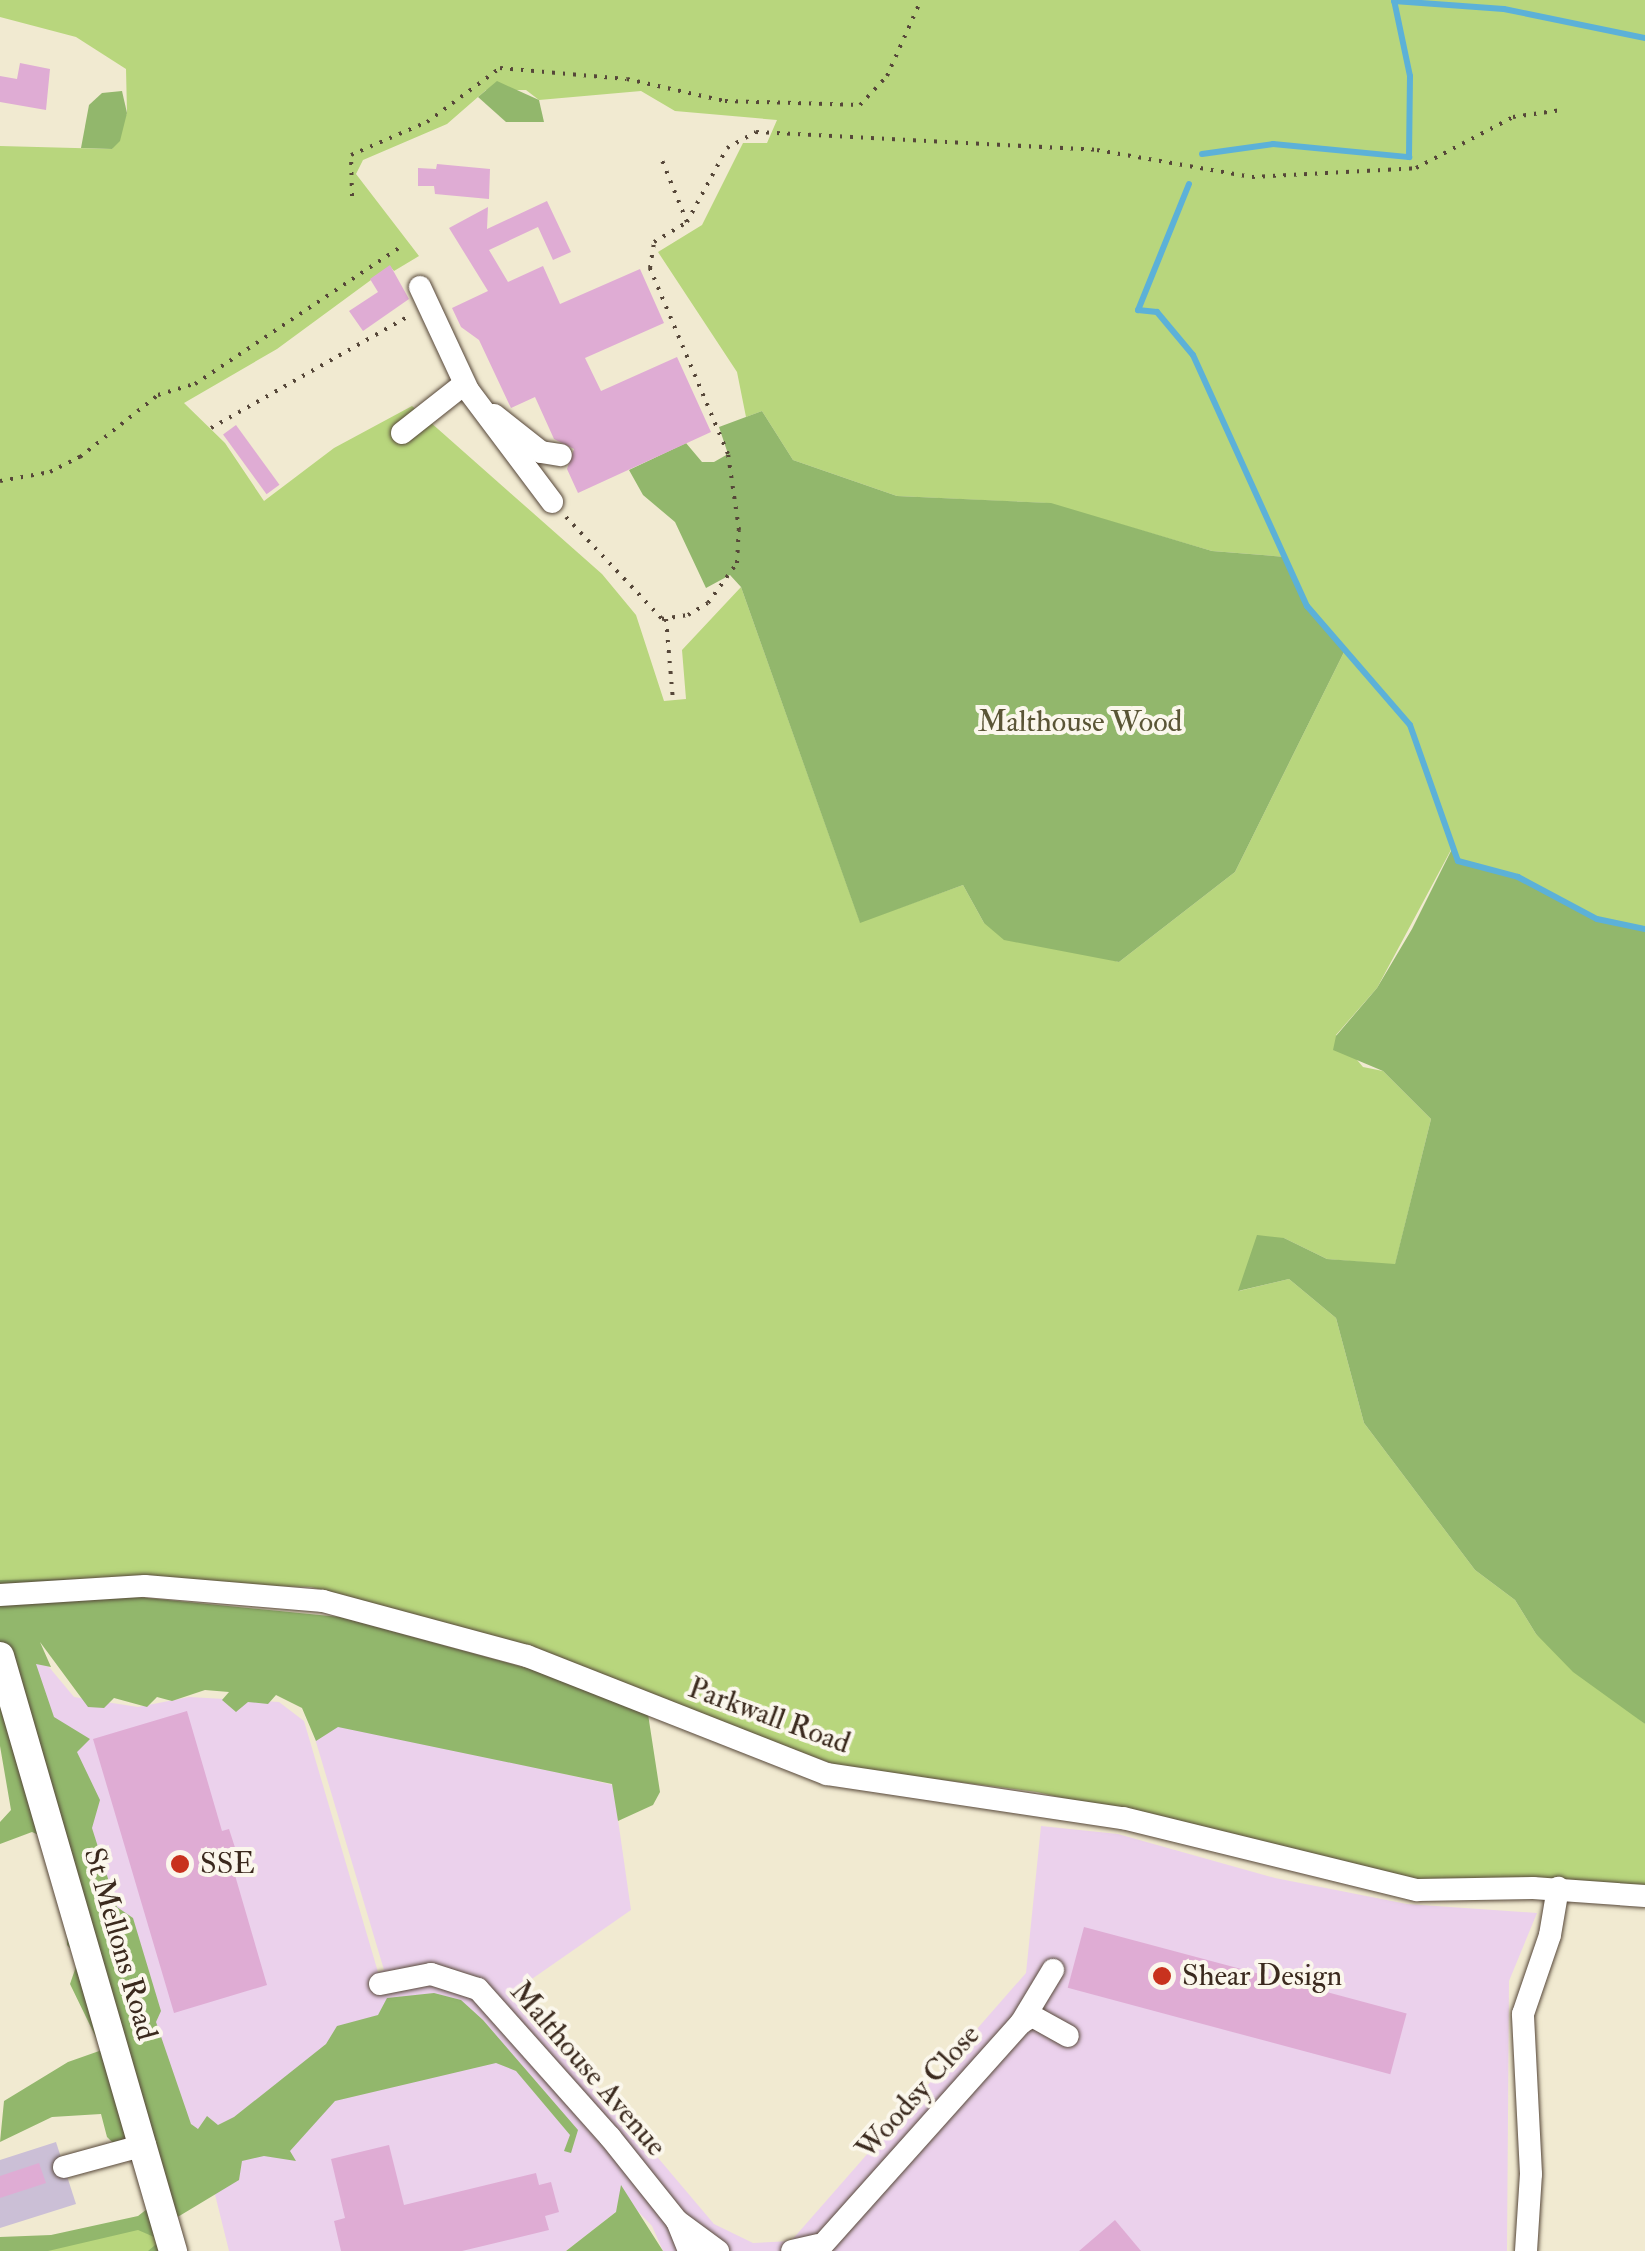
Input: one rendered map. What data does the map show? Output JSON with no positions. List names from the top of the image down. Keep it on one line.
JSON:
{"streets":{"main road":["St Mellons Road"],"street":["Parkwall Road","Malthouse Avenue","Woodsy Close"]},"parks":["Malthouse Wood"],"places":["SSE","Shear Design"]}
